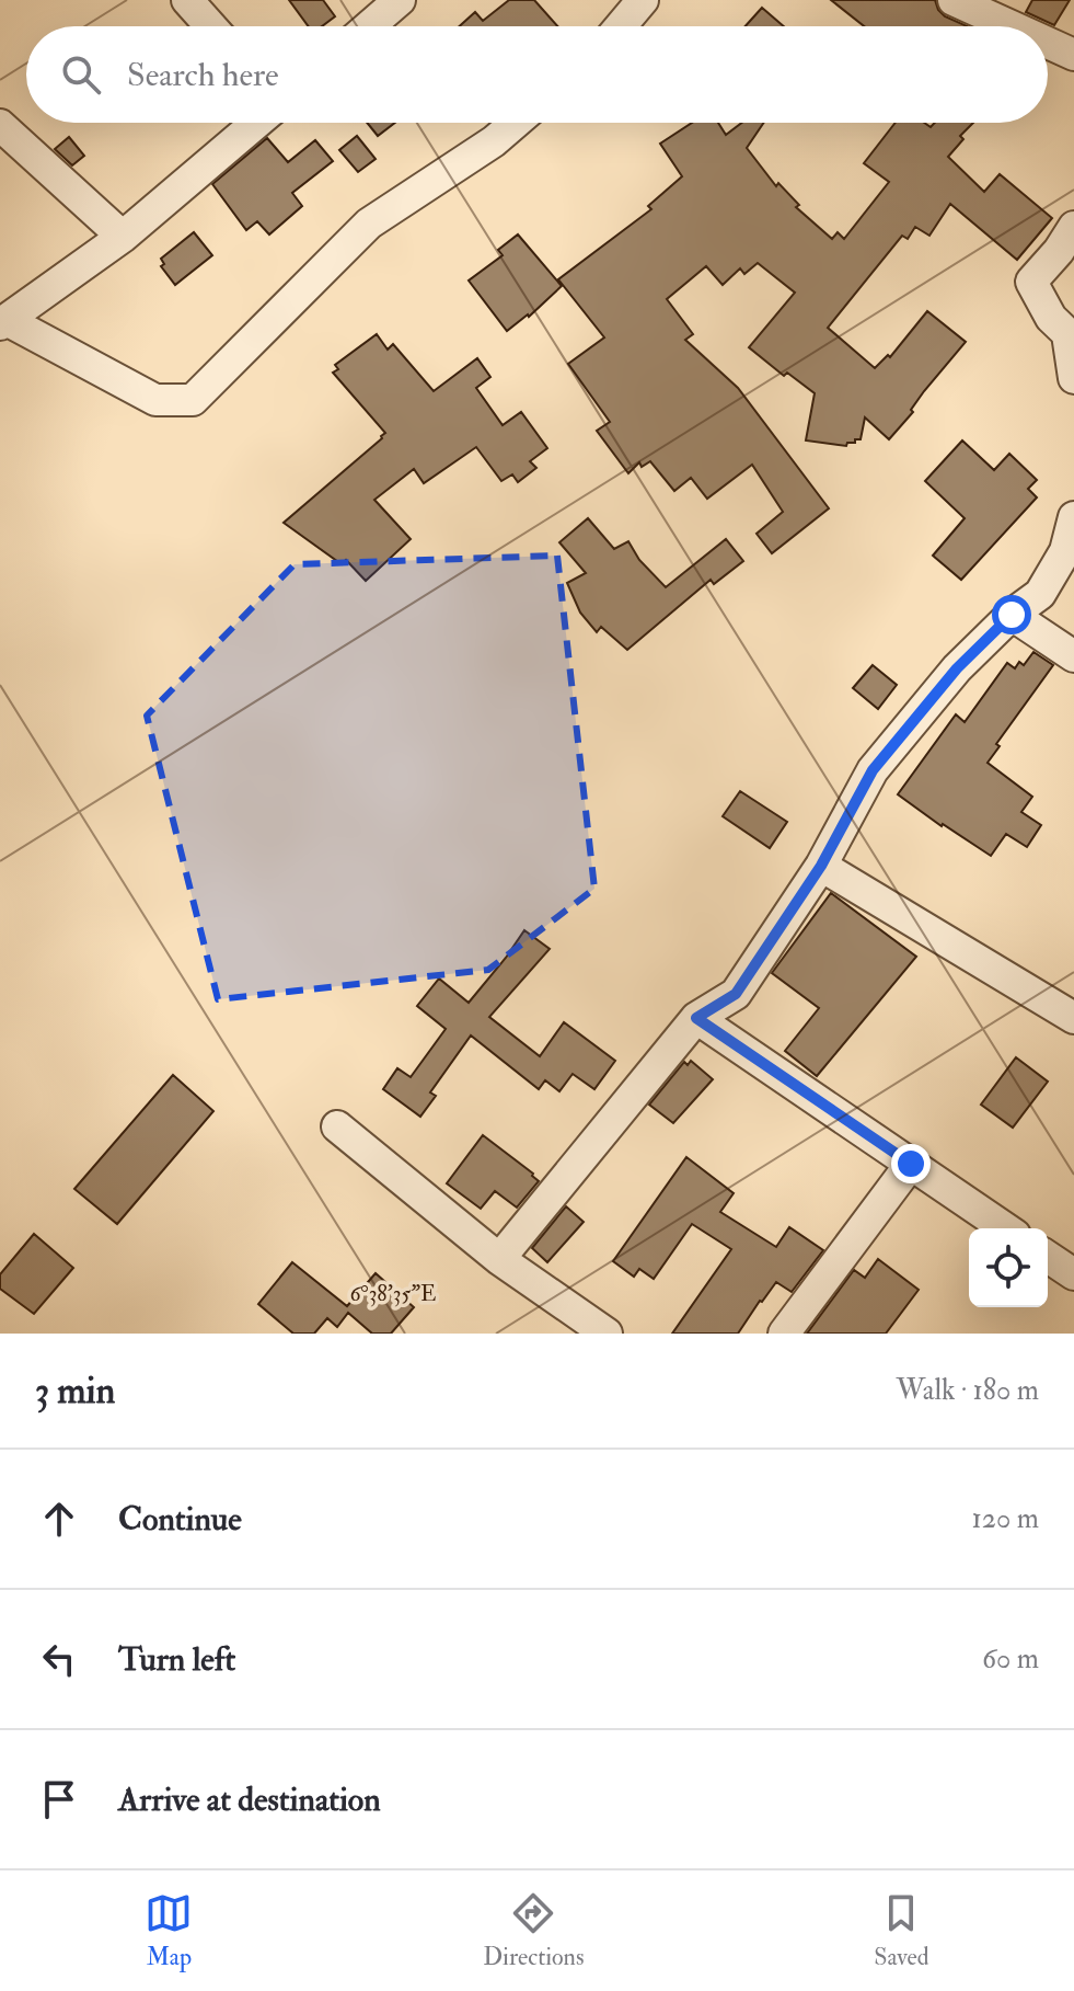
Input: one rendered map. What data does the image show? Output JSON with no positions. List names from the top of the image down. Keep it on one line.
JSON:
{"page":{"search":"Search here","heading":["3 min","Walk · 180 m"],"list":[["Continue","120 m"],["Turn left","60 m"],"Arrive at destination"],"nav":["Map","Directions","Saved"]},"coordinates":["6°38'35\"E"]}
